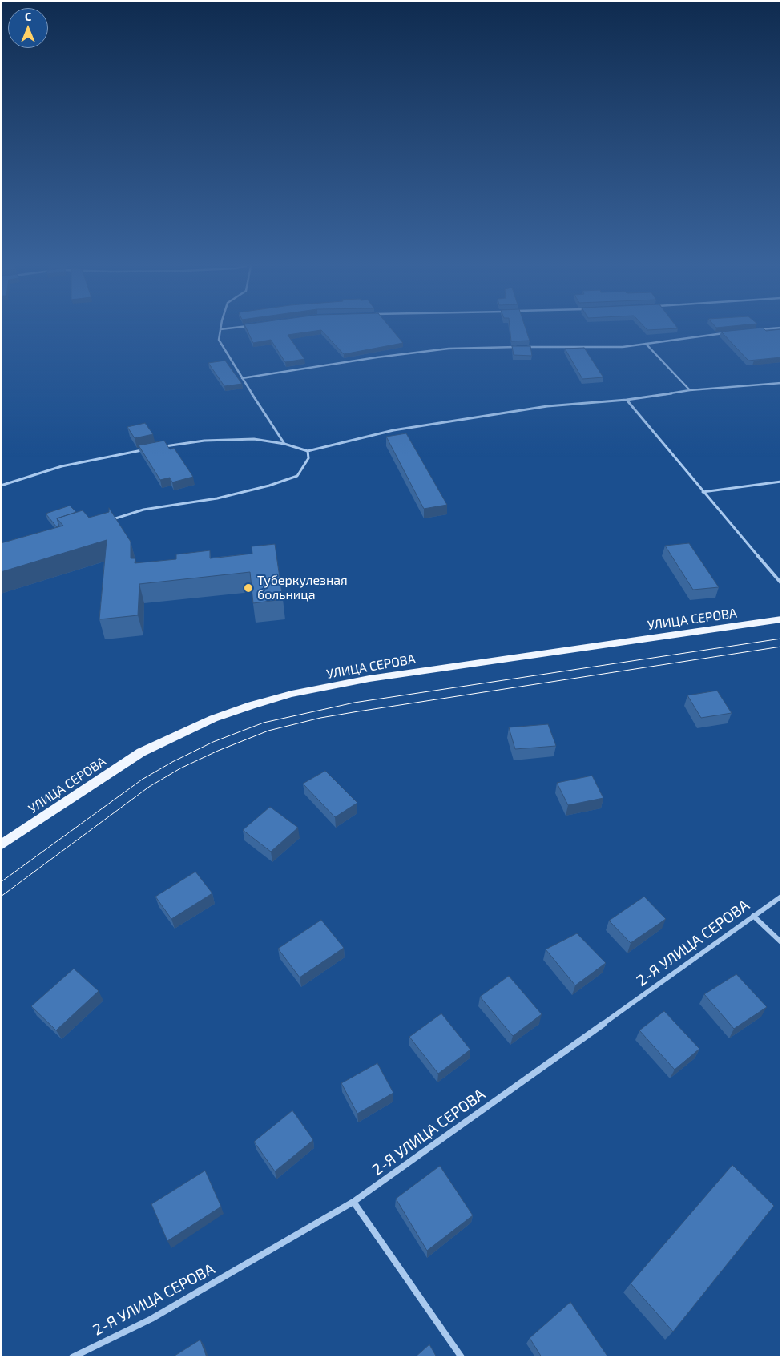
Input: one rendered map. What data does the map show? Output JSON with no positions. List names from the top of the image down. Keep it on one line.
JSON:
{"streets":{"main road":["УЛИЦА СЕРОВА"],"street":["2-Я УЛИЦА СЕРОВА"]},"places":["Туберкулезная больница"],"north":"top"}
